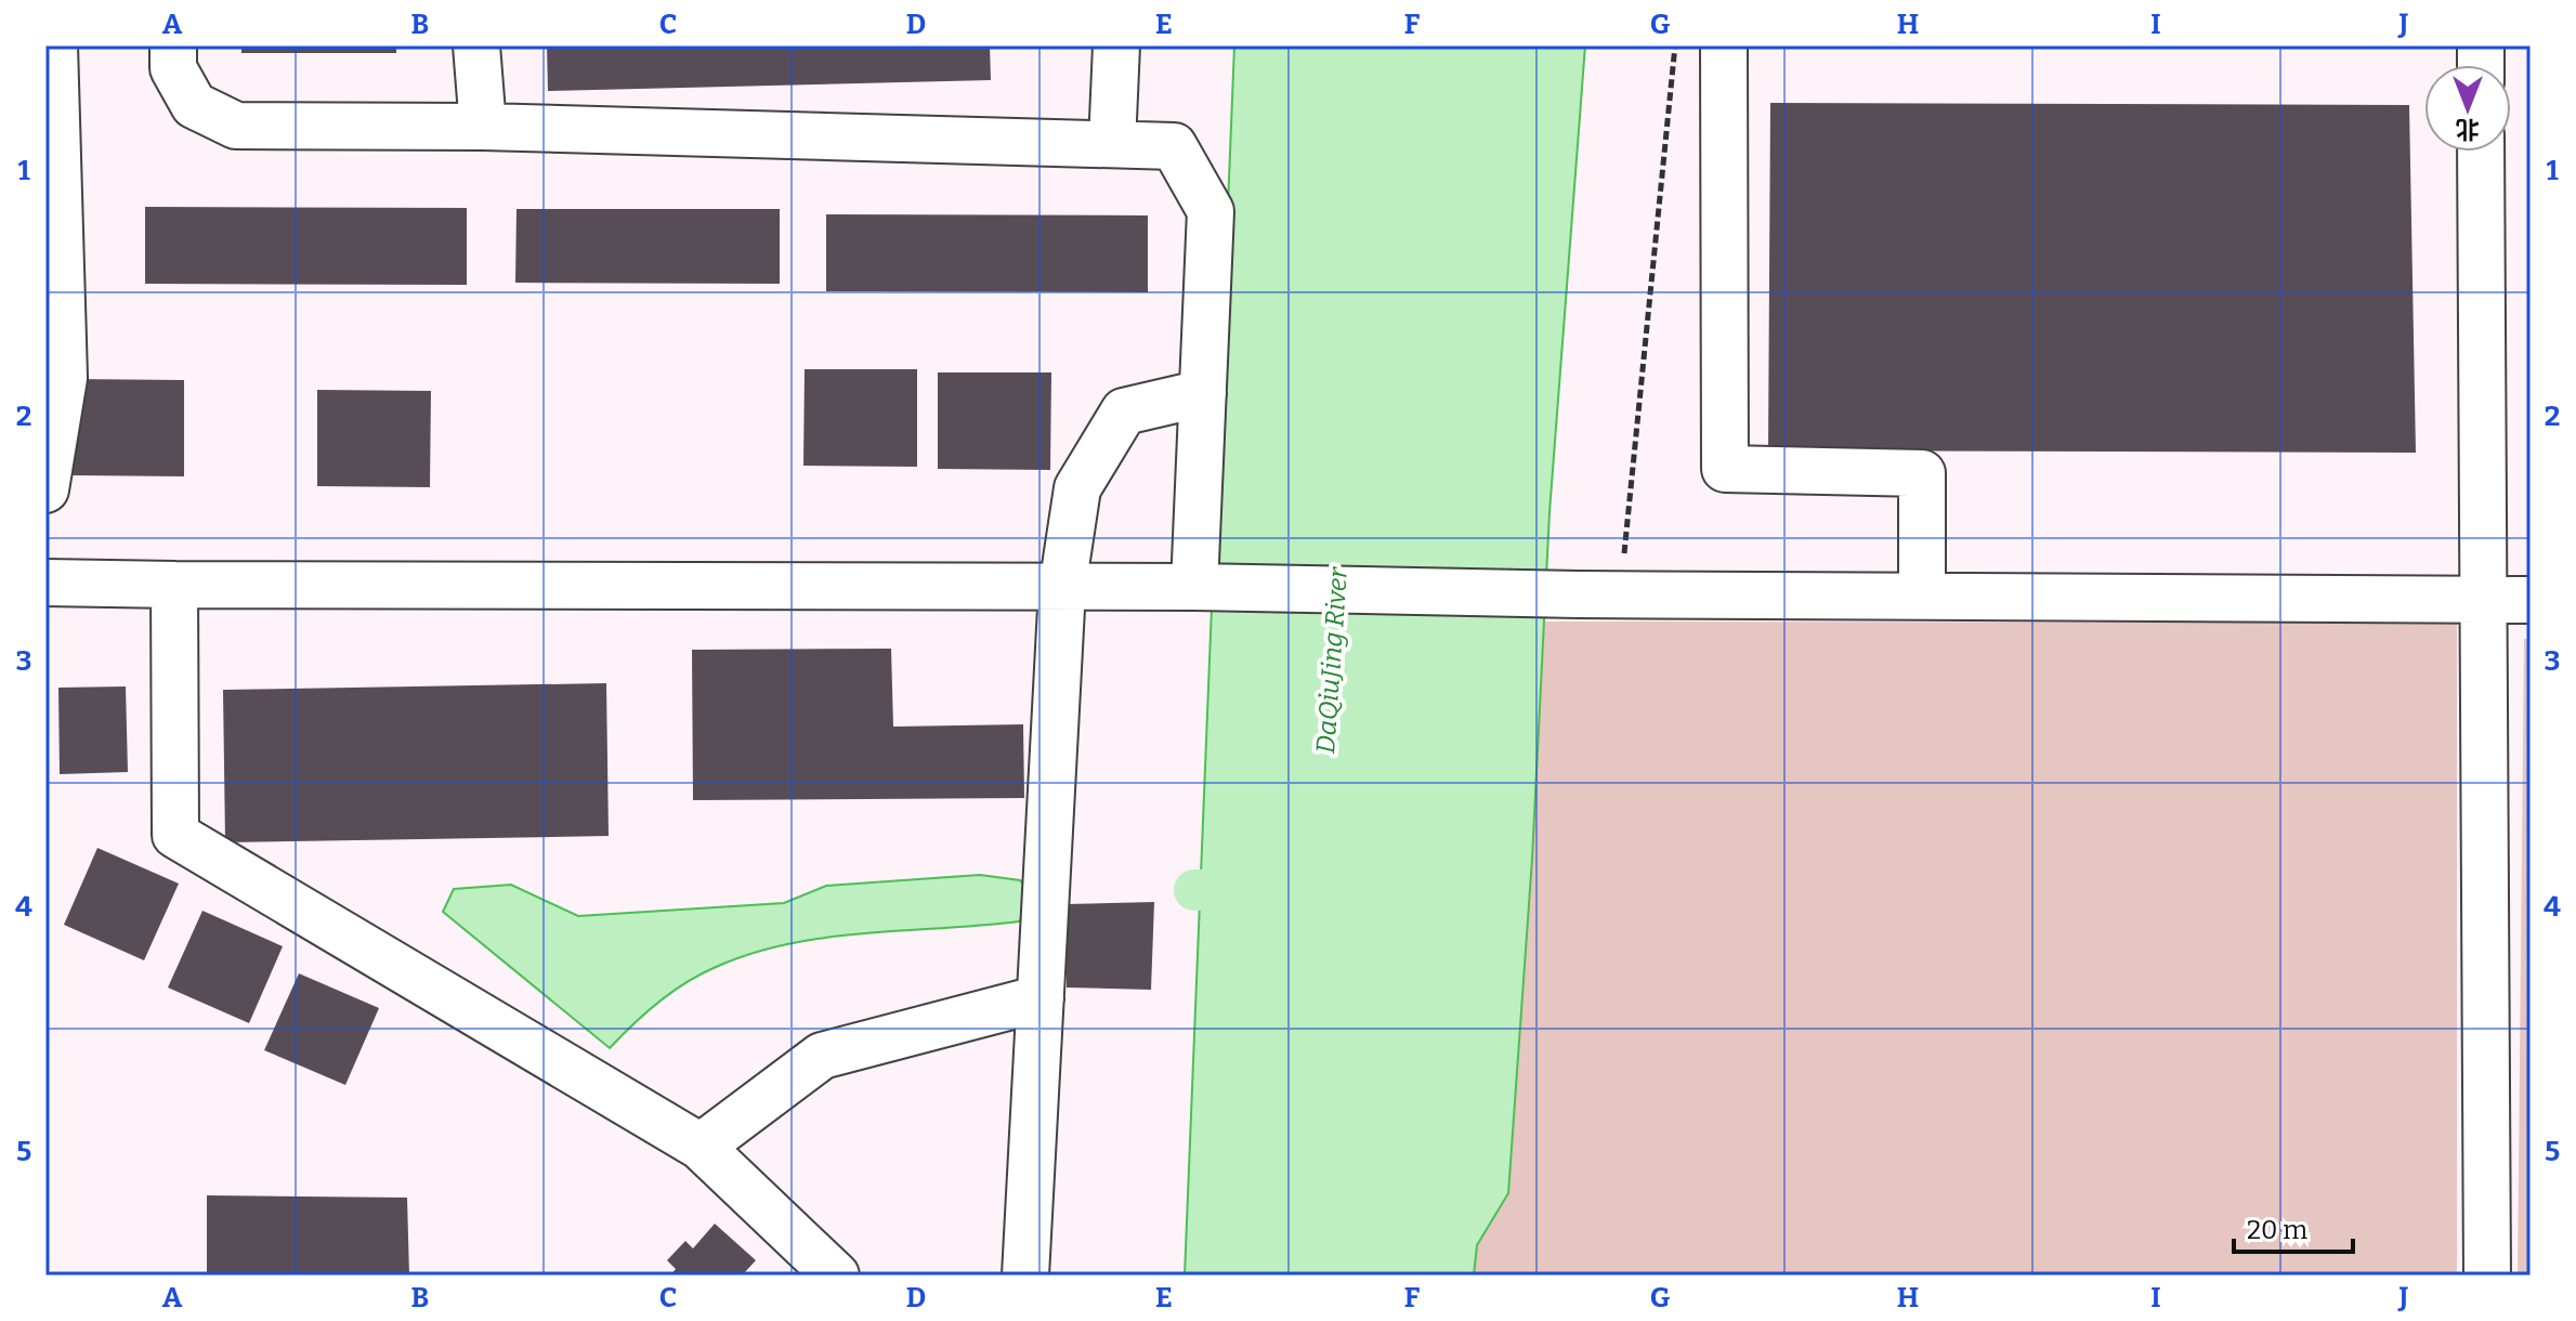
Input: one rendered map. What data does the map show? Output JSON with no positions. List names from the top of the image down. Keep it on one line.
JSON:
{"water":["DaQiuJing River"],"scale_bar":"20 m","north":"bottom","grid":{"columns":["A","B","C","D","E","F","G","H","I","J"],"rows":["1","2","3","4","5"]}}
